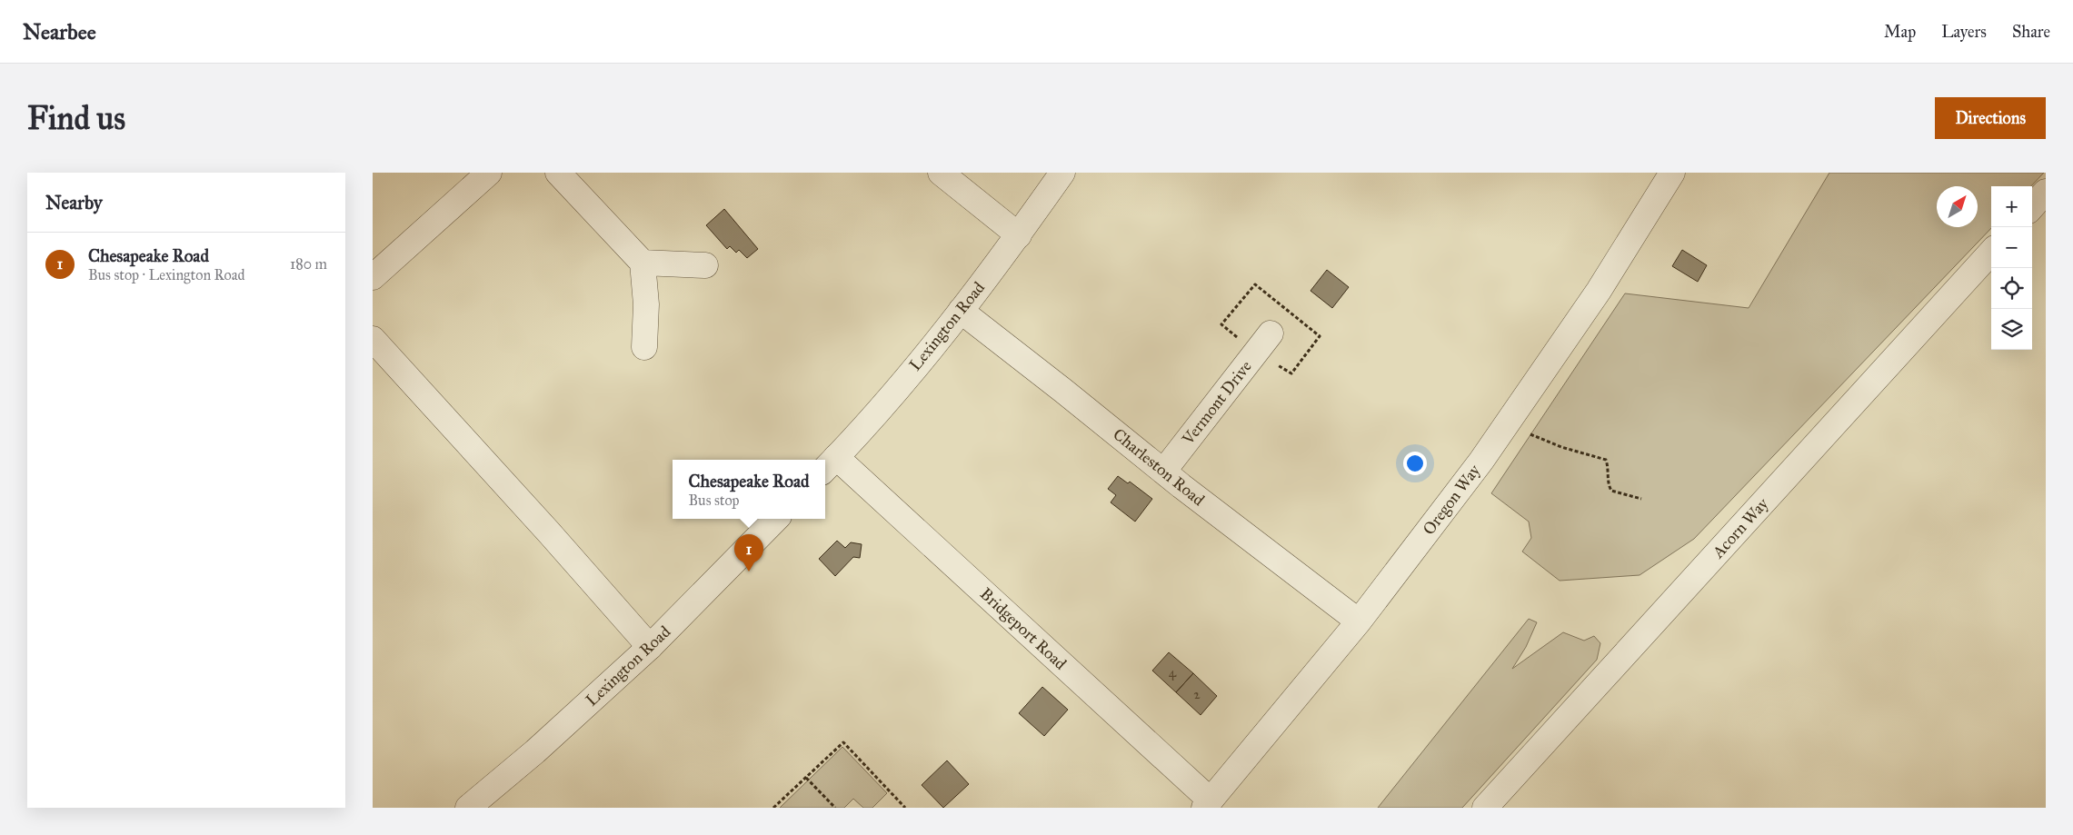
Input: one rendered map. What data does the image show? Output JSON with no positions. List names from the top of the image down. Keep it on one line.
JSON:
{"streets":{"street":["Lexington Road","Vermont Drive","Charleston Road","Oregon Way","Acorn Way","Bridgeport Road"]},"crossings":[["Lexington Road","Charleston Road"],["Lexington Road","Bridgeport Road"],["Vermont Drive","Charleston Road"],["Charleston Road","Oregon Way"],["Oregon Way","Bridgeport Road"]],"house_numbers":["4","2"],"north":"top right","page":{"header":"Nearbee","nav":["Map","Layers","Share"],"buttons":"Directions","title":"Find us","heading":"Nearby","map_buttons":["+","−"],"list":[{"mark":"1","name":"Chesapeake Road","note":"Bus stop · Lexington Road","value":"180 m"}],"popup":["Chesapeake Road","Bus stop"],"pins":"1"}}
